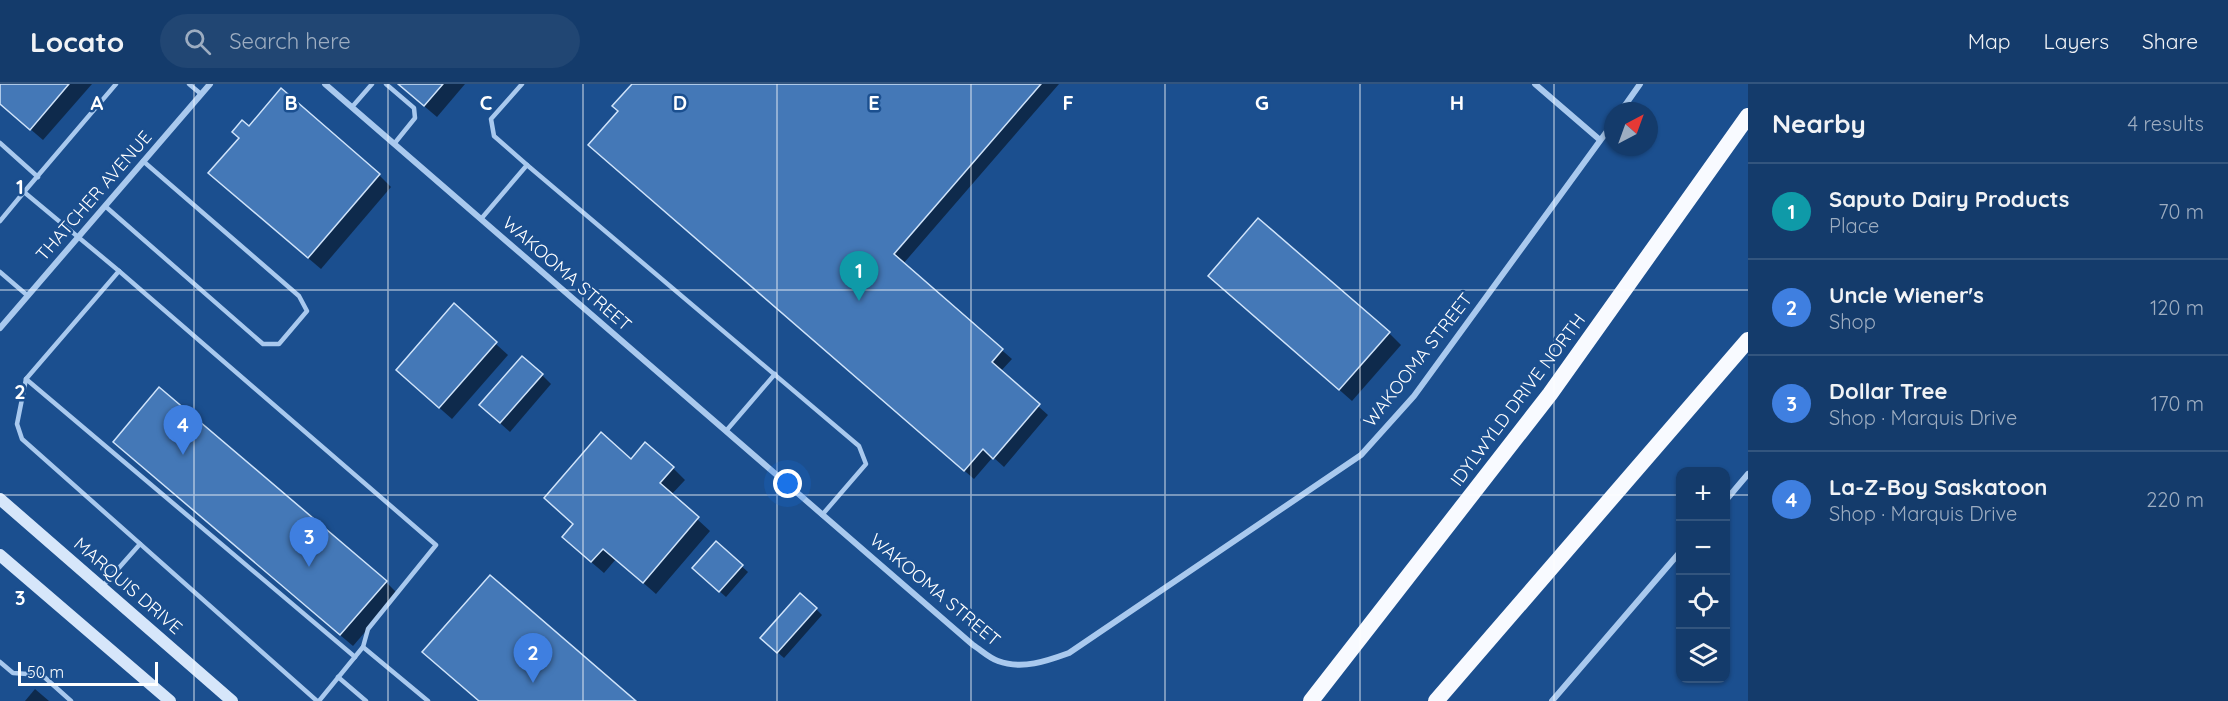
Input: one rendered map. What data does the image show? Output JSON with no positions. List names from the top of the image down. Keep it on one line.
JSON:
{"streets":{"highway":["IDYLWYLD DRIVE NORTH"],"main road":["MARQUIS DRIVE"],"street":["THATCHER AVENUE","WAKOOMA STREET"]},"scale_bar":"50 m","north":"top right","page":{"header":"Locato","search":"Search here","nav":["Map","Layers","Share"],"heading":["Nearby","4 results"],"list":[{"mark":"1","name":"Saputo Dairy Products","note":"Place","value":"70 m"},{"mark":"2","name":"Uncle Wiener's","note":"Shop","value":"120 m"},{"mark":"3","name":"Dollar Tree","note":"Shop · Marquis Drive","value":"170 m"},{"mark":"4","name":"La-Z-Boy Saskatoon","note":"Shop · Marquis Drive","value":"220 m"}],"pins":["1","4","3","2"],"map_buttons":["+","−"],"scale":"50 m"},"grid":{"columns":["A","B","C","D","E","F","G","H"],"rows":["1","2","3"]}}
